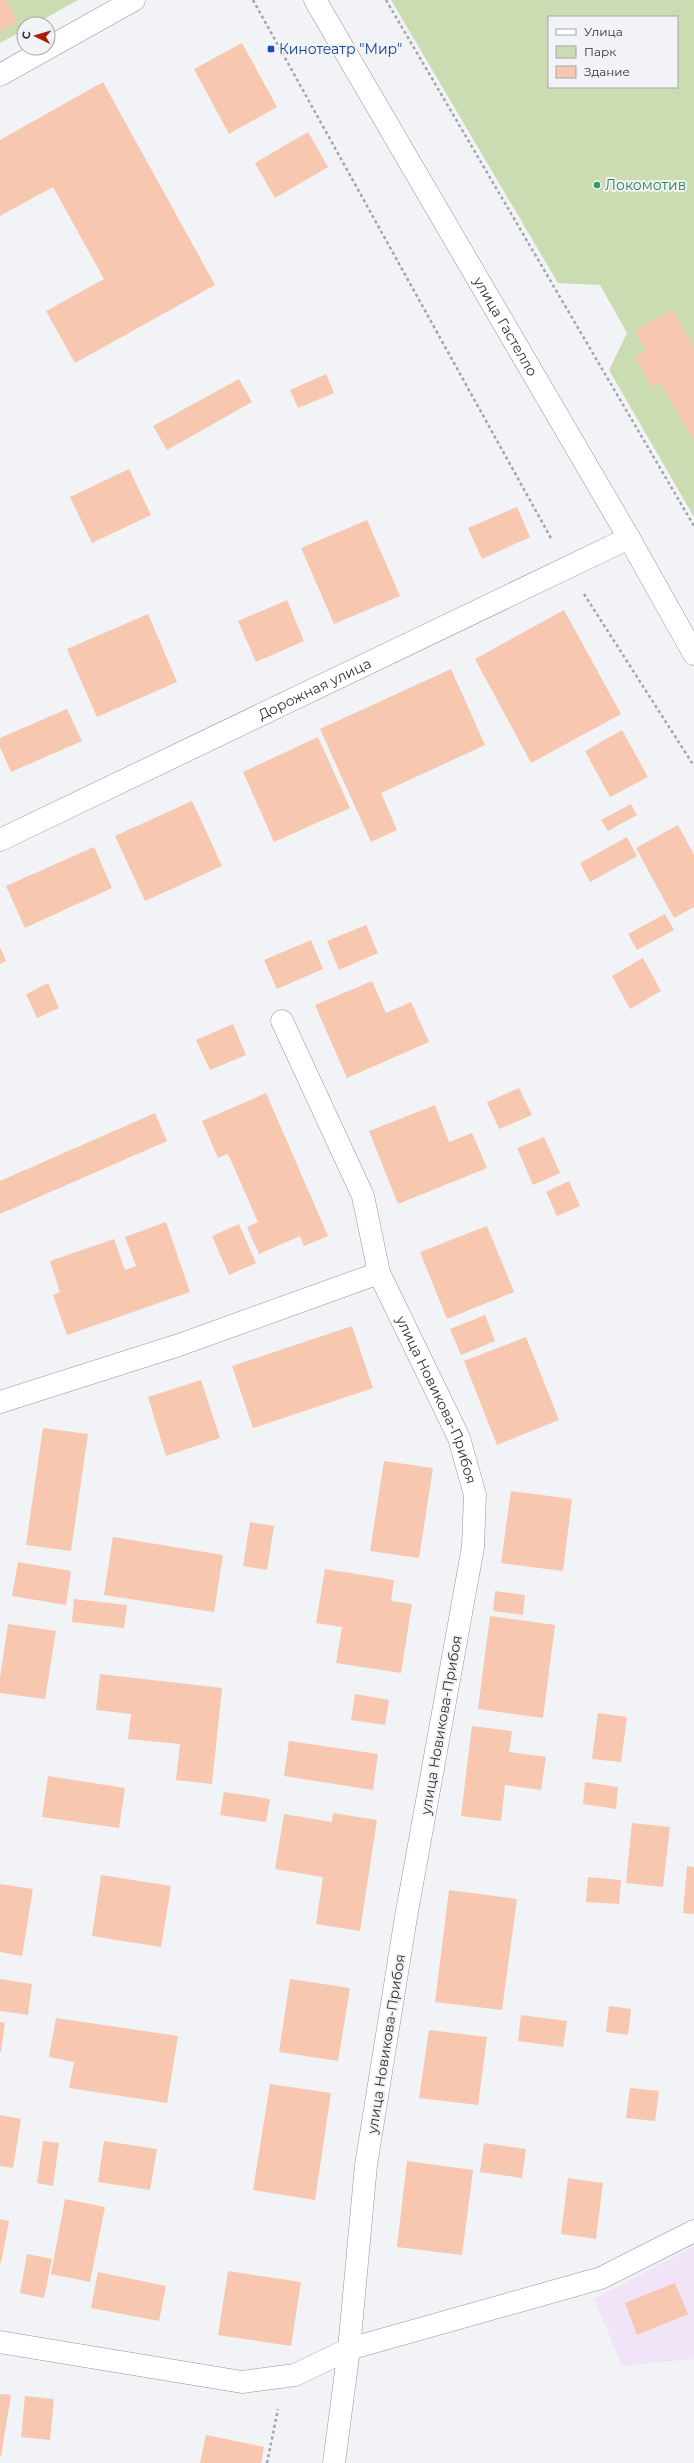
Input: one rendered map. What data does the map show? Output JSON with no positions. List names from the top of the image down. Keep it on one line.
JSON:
{"streets":{"street":["улица Гастелло","Дорожная улица","улица Новикова-Прибоя"]},"crossings":[["улица Гастелло","Дорожная улица"]],"places":{"transit":["Кинотеатр \"Мир\""],"other":["Локомотив"]},"legend":["Улица","Парк","Здание"],"north":"left"}
